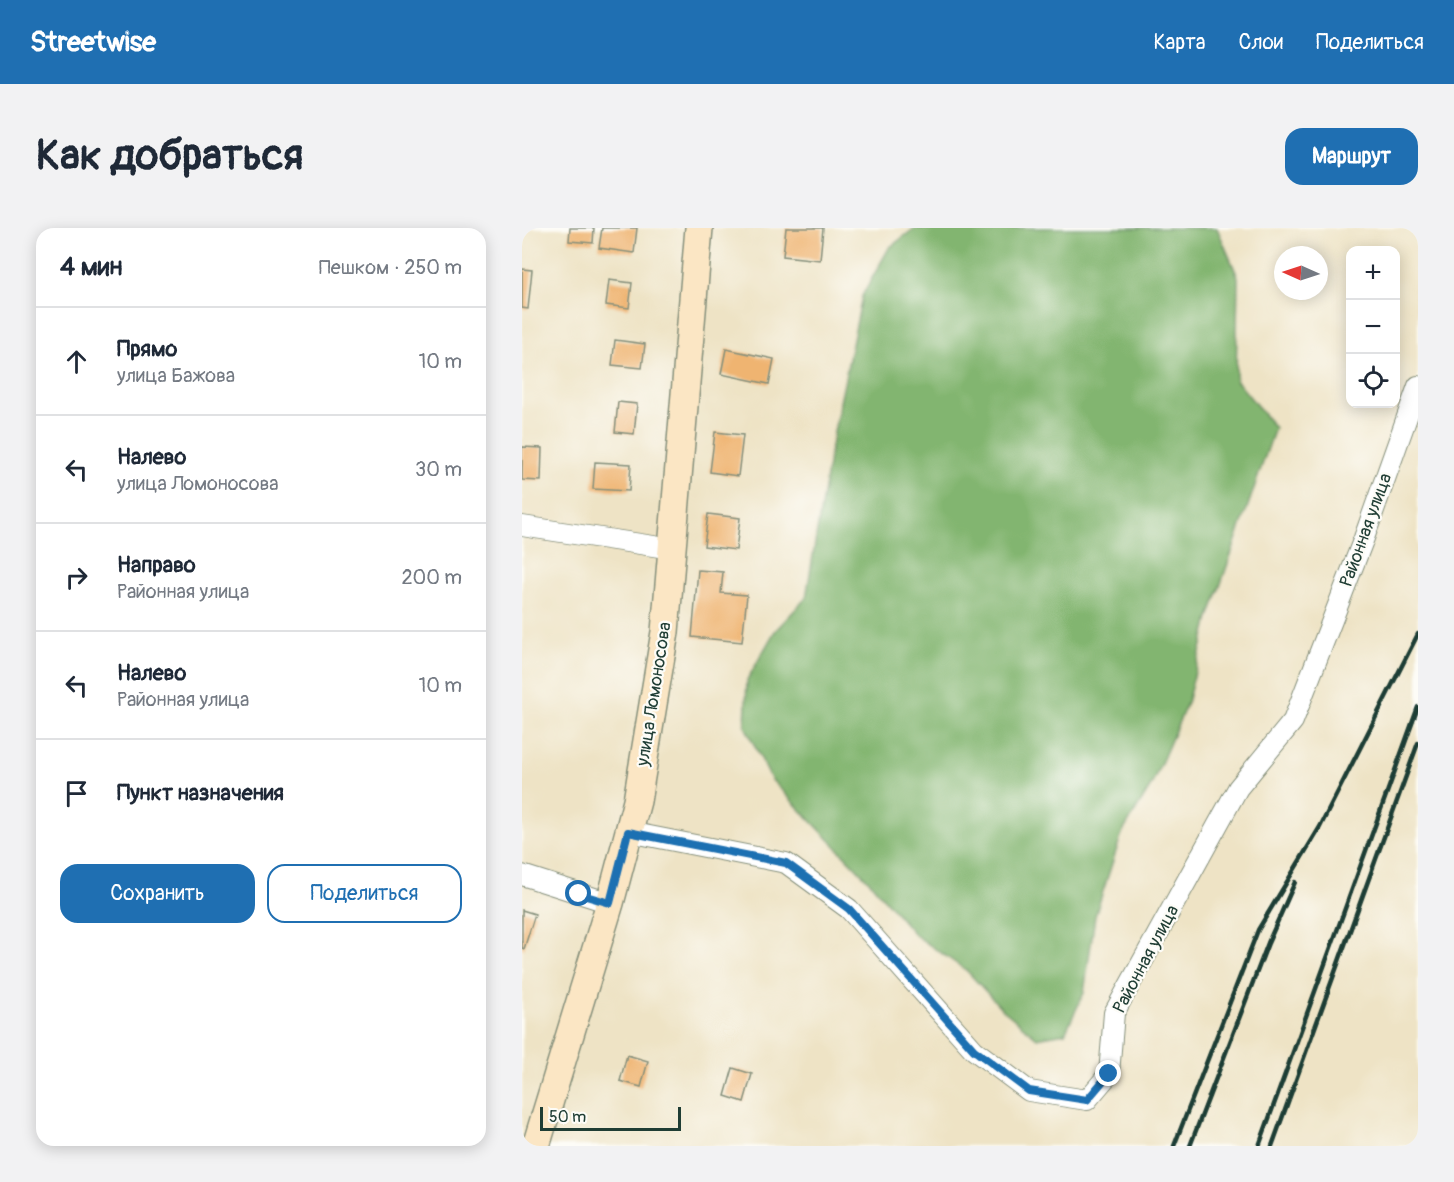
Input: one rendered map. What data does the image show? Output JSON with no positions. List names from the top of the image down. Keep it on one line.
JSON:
{"streets":{"street":["Районная улица","улица Ломоносова"]},"crossings":[["Районная улица","улица Ломоносова"]],"scale_bar":"50 m","north":"left","page":{"header":"Streetwise","nav":["Карта","Слои","Поделиться"],"buttons":["Маршрут",["Сохранить","Поделиться"]],"title":"Как добраться","heading":["4 мин","Пешком · 250 m"],"map_buttons":["+","−"],"list":[["Прямо","улица Бажова","10 m"],["Налево","улица Ломоносова","30 m"],["Направо","Районная улица","200 m"],["Налево","Районная улица","10 m"],"Пункт назначения"],"scale":"50 m"}}
